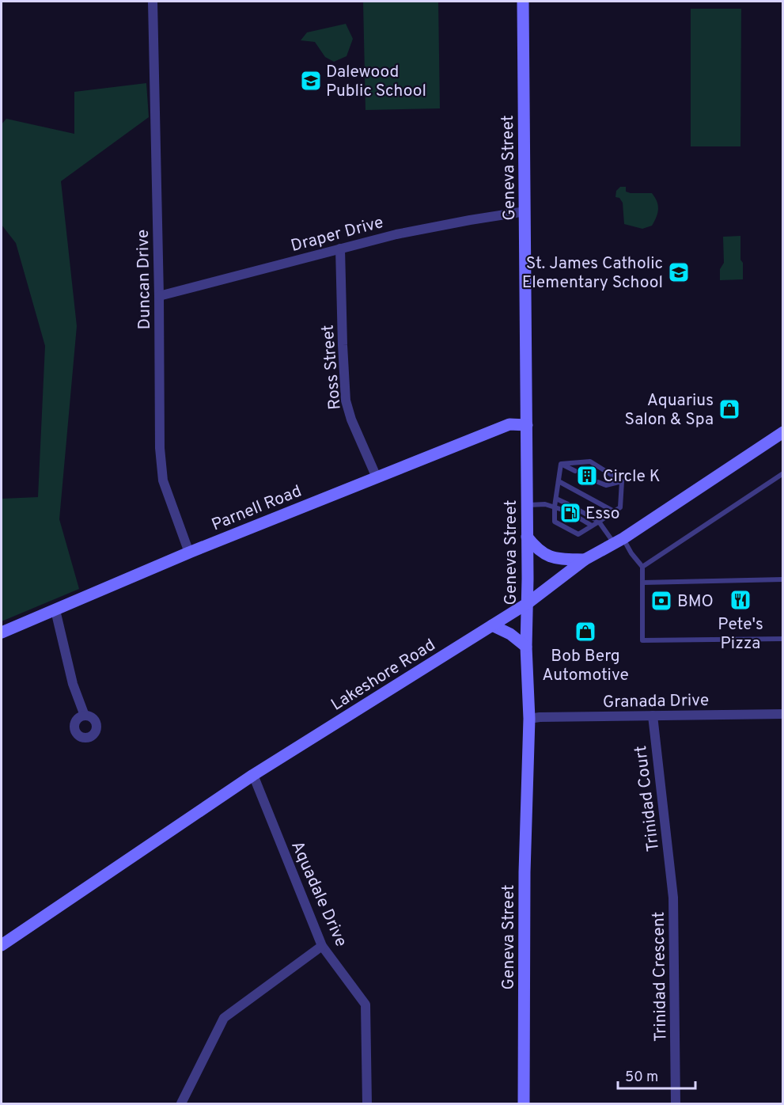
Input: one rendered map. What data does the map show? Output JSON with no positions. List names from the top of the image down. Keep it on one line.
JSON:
{"streets":{"main road":["Geneva Street","Parnell Road","Lakeshore Road"],"street":["Draper Drive","Duncan Drive","Ross Street","Granada Drive","Trinidad Court","Aquadale Drive","Trinidad Crescent"]},"crossings":[["Geneva Street","Draper Drive"],["Geneva Street","Parnell Road"],["Geneva Street","Lakeshore Road"],["Geneva Street","Granada Drive"],["Draper Drive","Duncan Drive"],["Draper Drive","Ross Street"],["Duncan Drive","Parnell Road"],["Ross Street","Parnell Road"],["Lakeshore Road","Aquadale Drive"],["Granada Drive","Trinidad Court"],["Trinidad Court","Trinidad Crescent"]],"places":{"school or university":["Dalewood Public School","St. James Catholic Elementary School"],"shop":["Aquarius Salon & Spa","Bob Berg Automotive"],"building":["Circle K"],"fuel station":["Esso"],"restaurant":["Pete's Pizza"],"bank":["BMO"]},"scale_bar":"50 m"}
